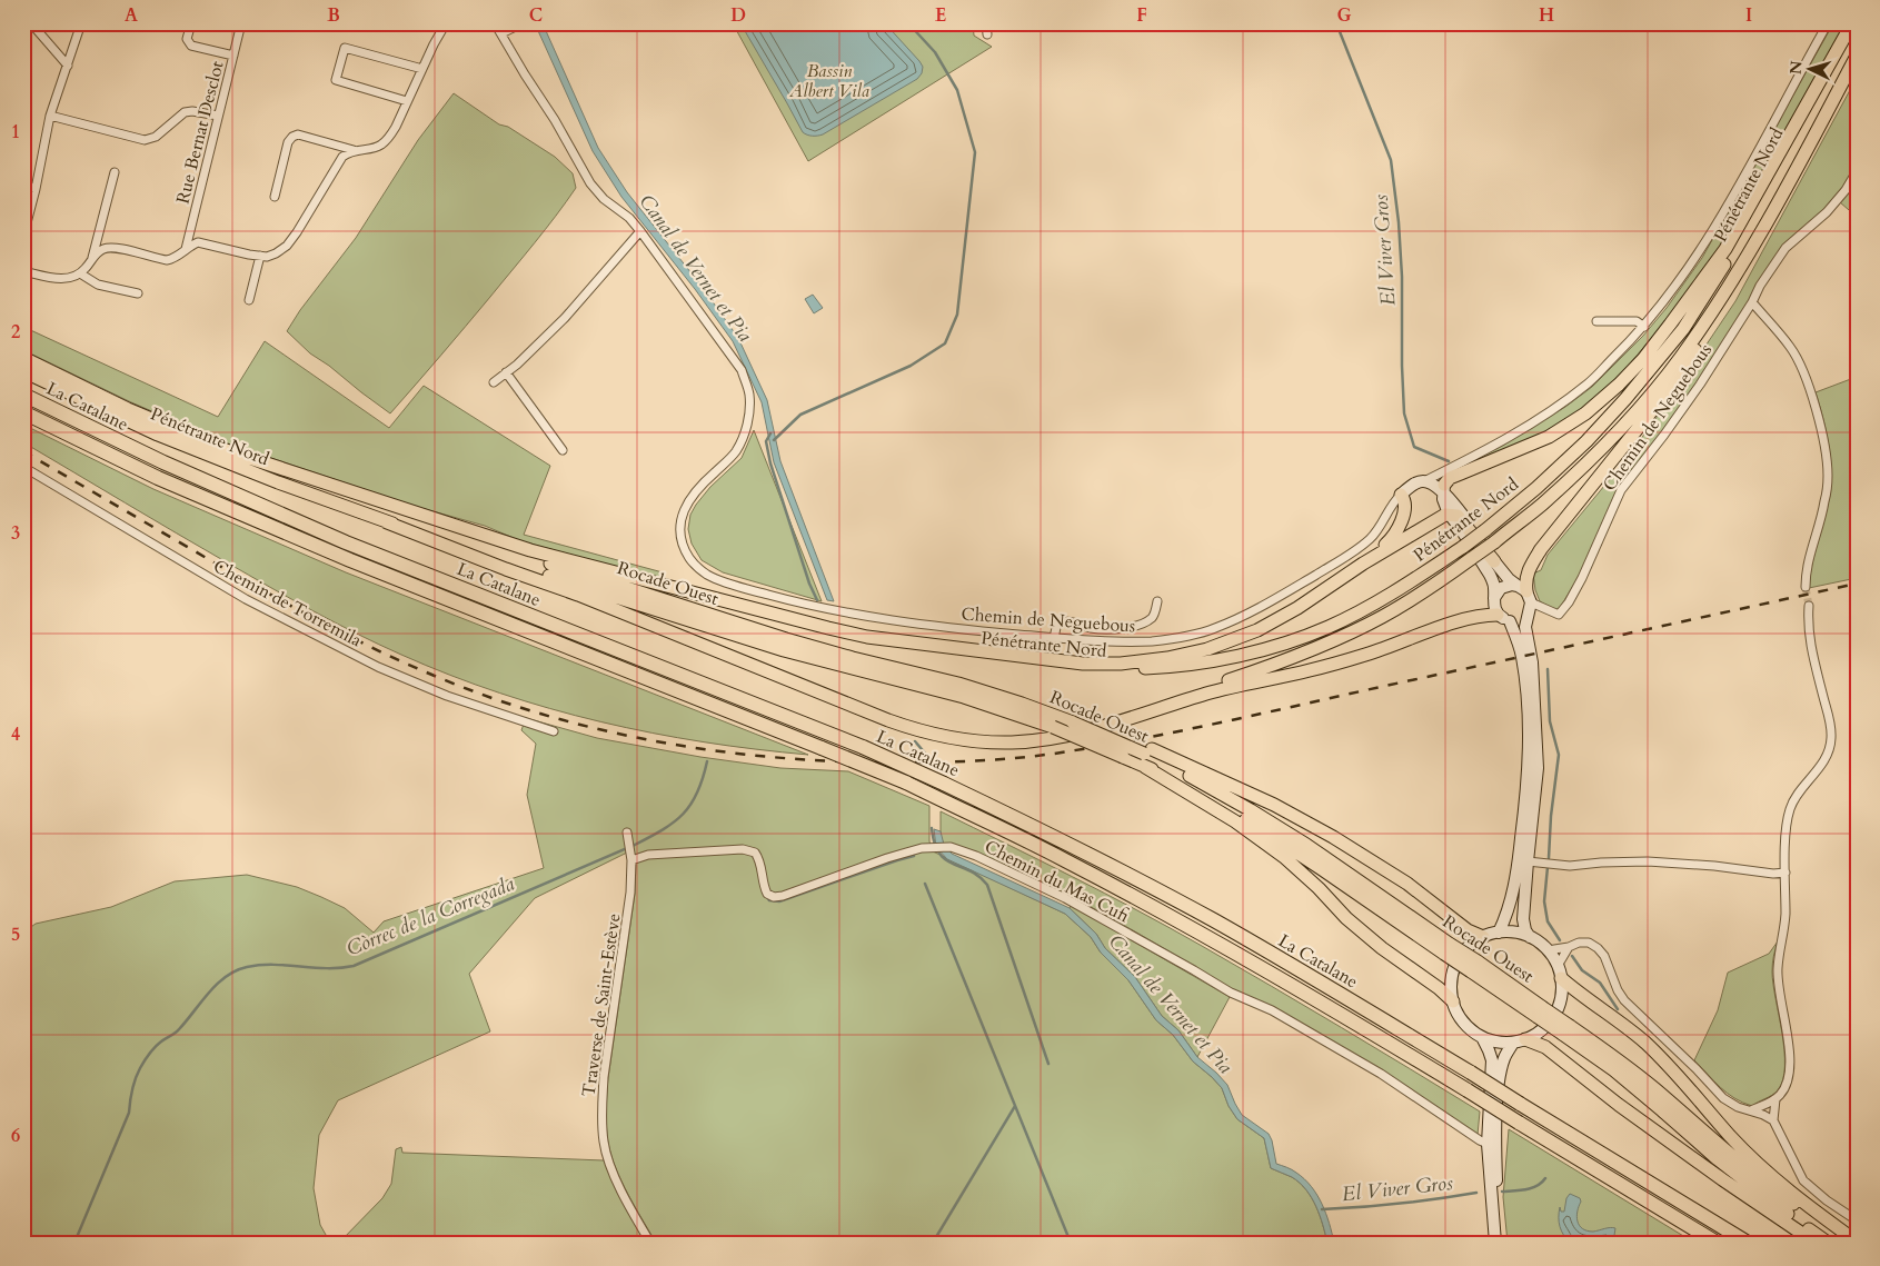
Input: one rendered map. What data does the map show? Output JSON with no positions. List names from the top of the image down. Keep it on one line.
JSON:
{"streets":{"highway":["Pénétrante Nord","La Catalane","Rocade Ouest"],"street":["Rue Bernat Desclot","Chemin de Neguebous","Chemin de Torremila","Chemin du Mas Cufi","Traverse de Saint-Estève"]},"crossings":[["Pénétrante Nord","Rocade Ouest"],["Chemin du Mas Cufi","Traverse de Saint-Estève"]],"water":["El Viver Gros","Canal de Vernet et Pia","Còrrec de la Corregada"],"parks":["Bassin Albert Vila"],"north":"left","grid":{"columns":["A","B","C","D","E","F","G","H","I"],"rows":["1","2","3","4","5","6"]}}
